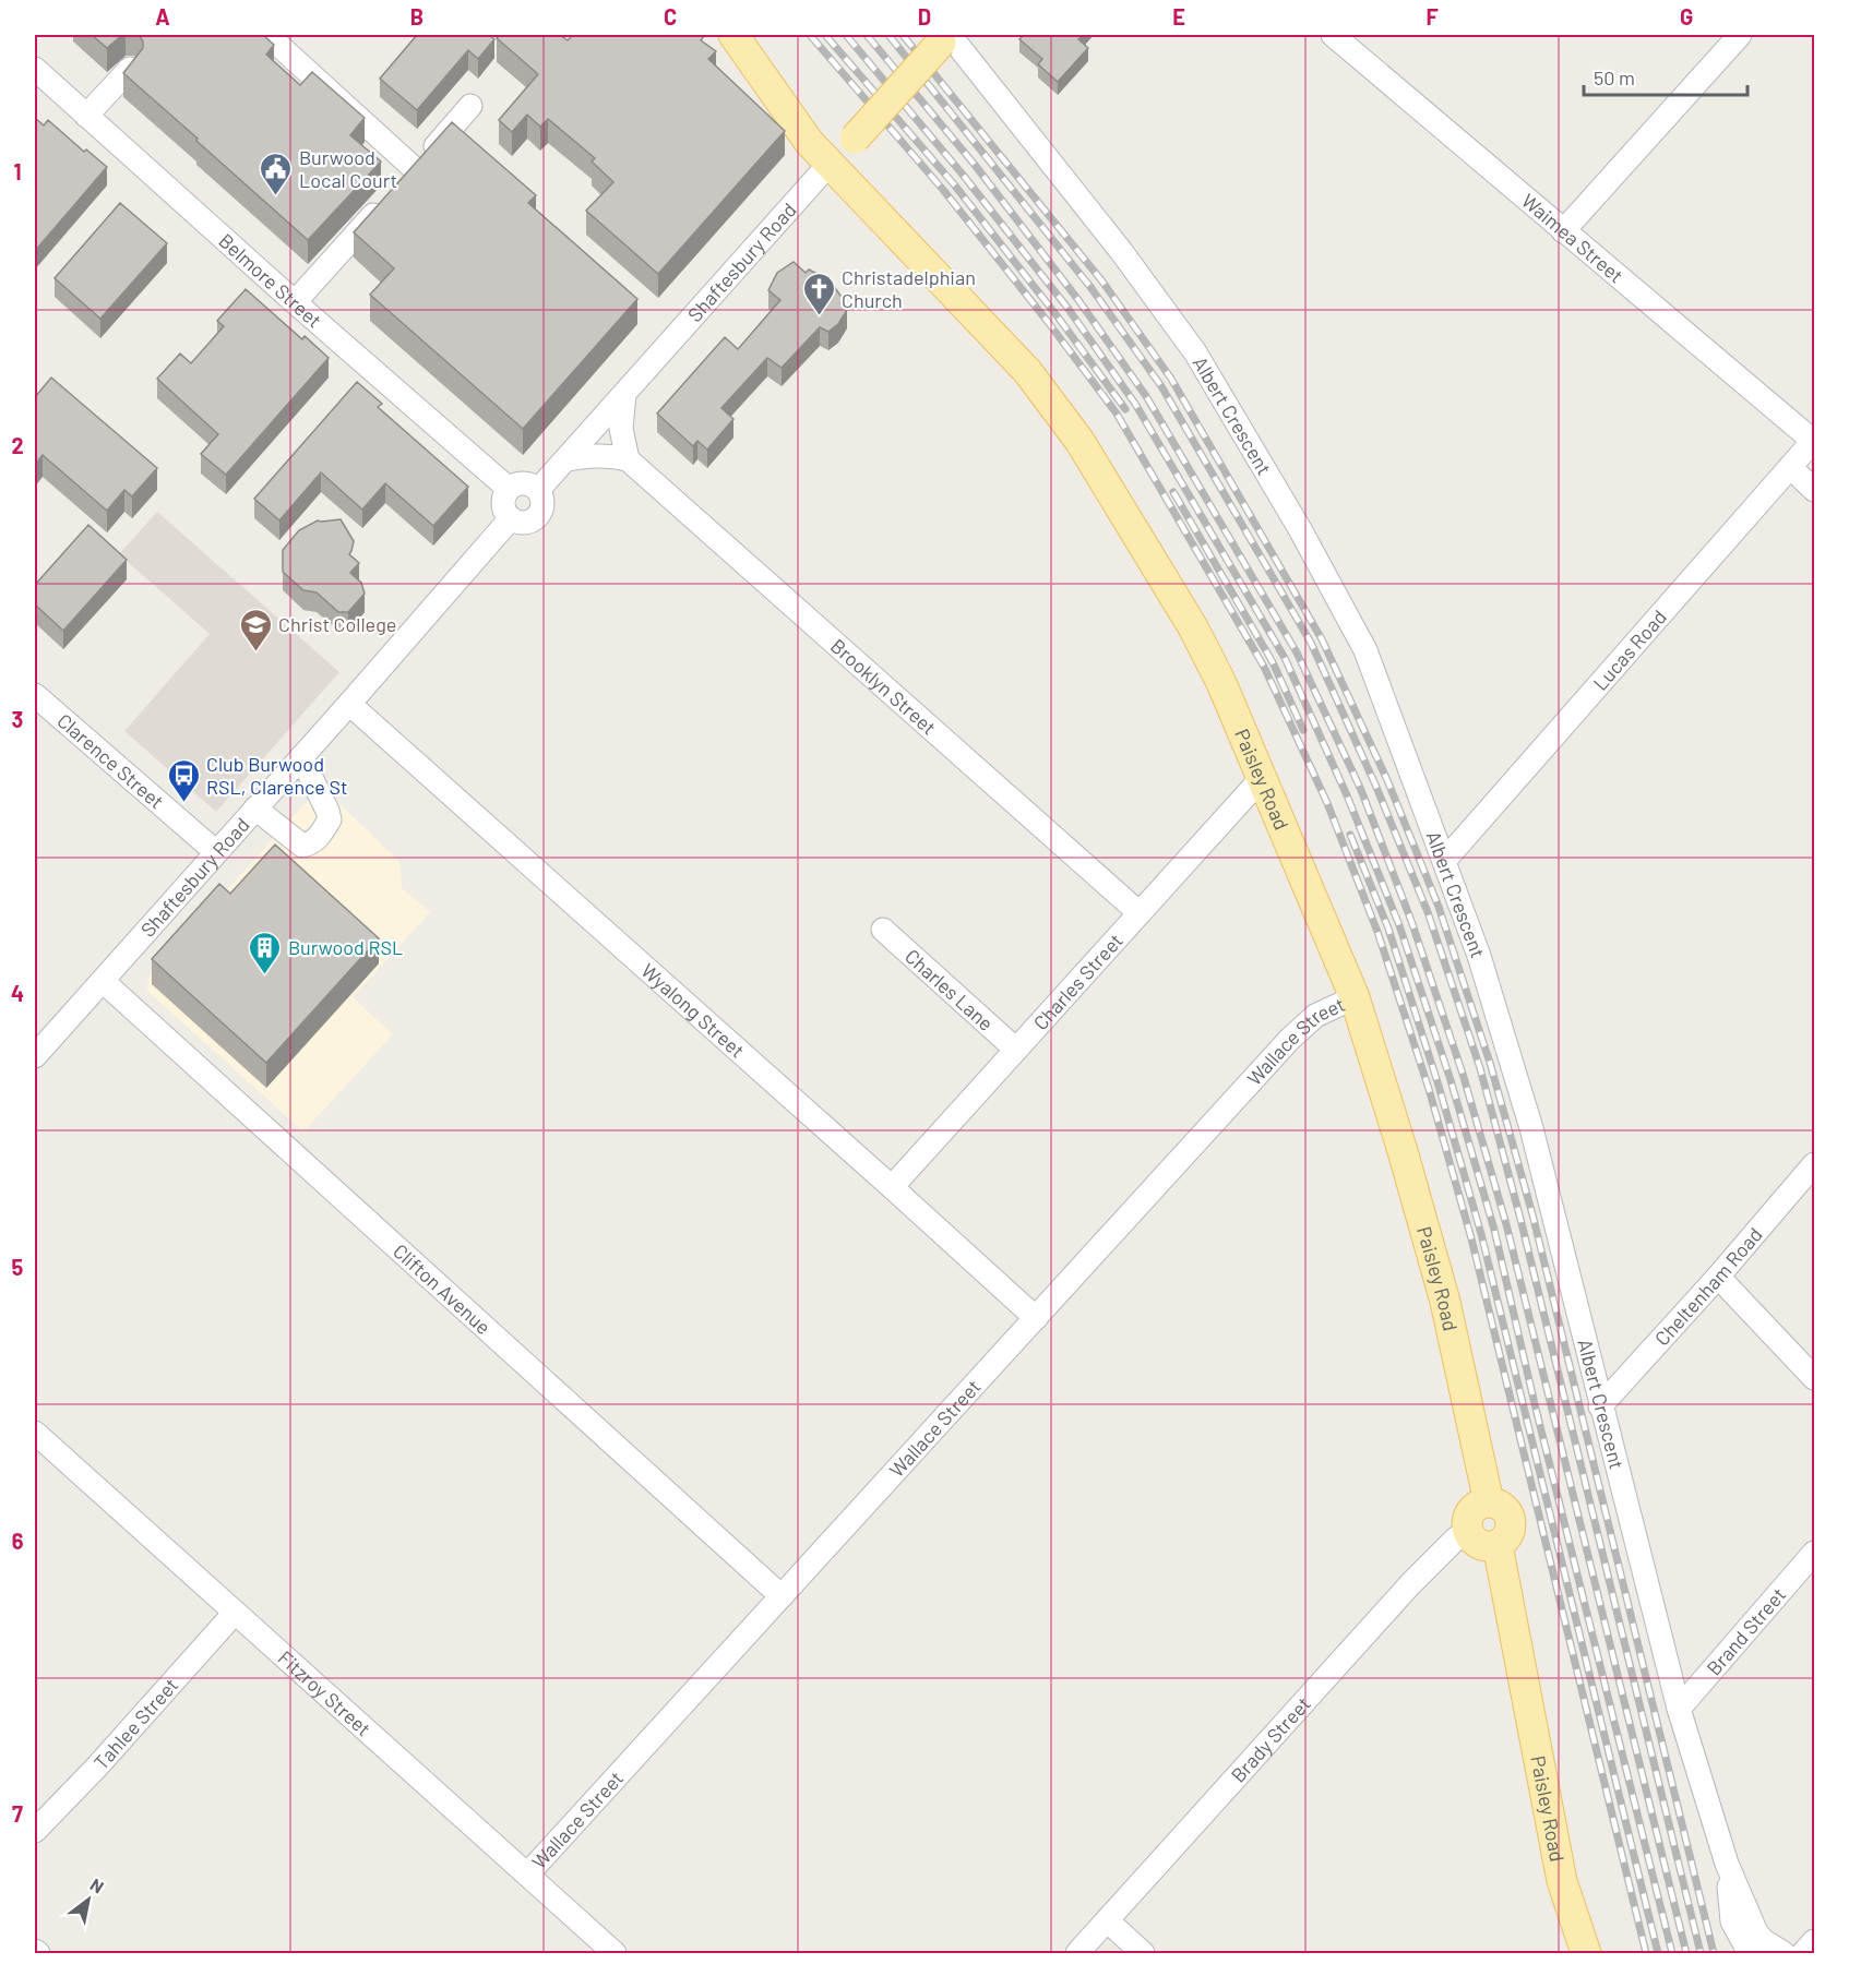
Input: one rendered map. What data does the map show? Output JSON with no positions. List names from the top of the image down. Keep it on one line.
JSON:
{"streets":{"main road":["Shaftesbury Road","Paisley Road"],"street":["Waimea Street","Belmore Street","Albert Crescent","Lucas Road","Brooklyn Street","Clarence Street","Charles Street","Charles Lane","Wyalong Street","Wallace Street","Cheltenham Road","Clifton Avenue","Brand Street","Fitzroy Street","Tahlee Street","Brady Street"]},"crossings":[["Waimea Street","Lucas Road"],["Shaftesbury Road","Belmore Street"],["Shaftesbury Road","Albert Crescent"],["Shaftesbury Road","Clarence Street"],["Shaftesbury Road","Paisley Road"],["Shaftesbury Road","Wyalong Street"],["Shaftesbury Road","Clifton Avenue"],["Albert Crescent","Lucas Road"],["Albert Crescent","Cheltenham Road"],["Albert Crescent","Brand Street"],["Brooklyn Street","Charles Street"],["Paisley Road","Charles Street"],["Paisley Road","Wallace Street"],["Paisley Road","Brady Street"],["Charles Street","Charles Lane"],["Charles Street","Wyalong Street"],["Wyalong Street","Wallace Street"],["Wallace Street","Clifton Avenue"],["Wallace Street","Fitzroy Street"],["Fitzroy Street","Tahlee Street"]],"places":{"public building":["Burwood Local Court"],"church":["Christadelphian Church"],"school or university":["Christ College"],"bus stop":["Club Burwood RSL, Clarence St"],"building":["Burwood RSL"]},"scale_bar":"50 m","north":"top right","grid":{"columns":["A","B","C","D","E","F","G"],"rows":["1","2","3","4","5","6","7"]}}
